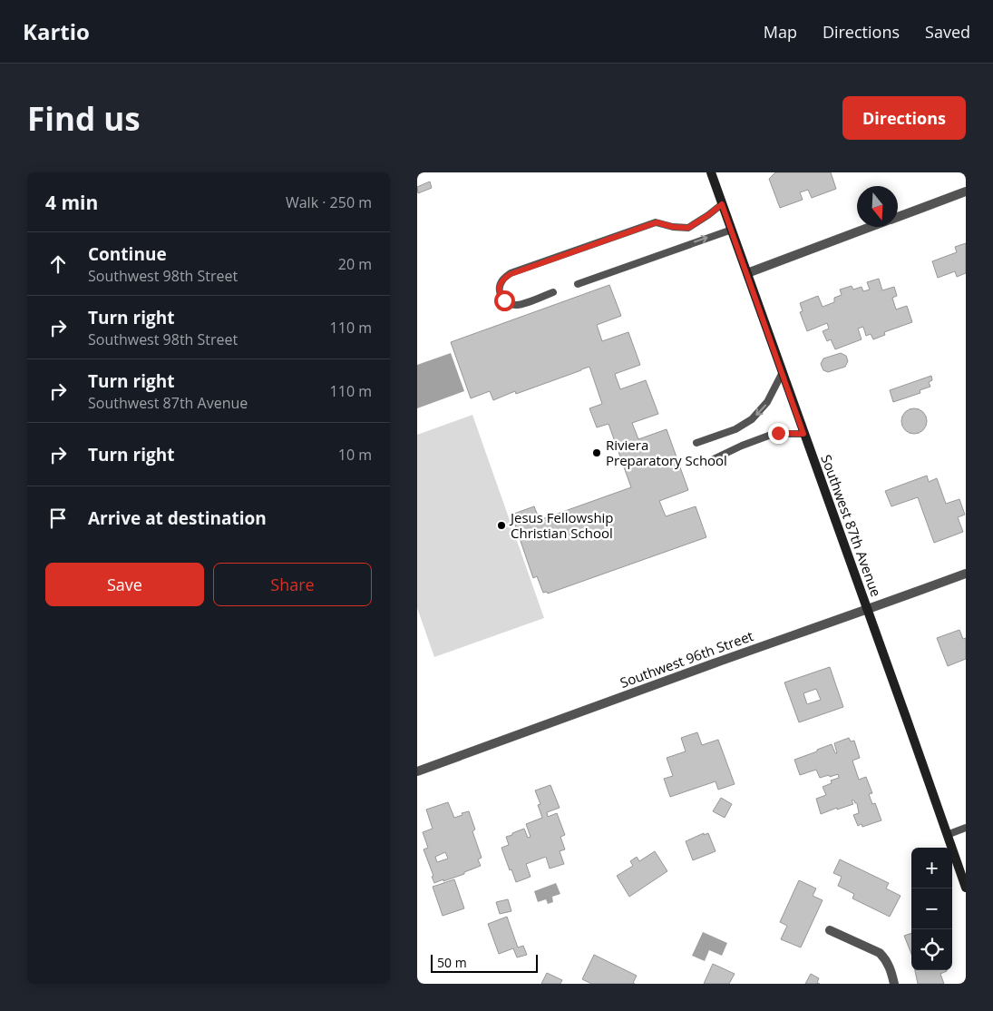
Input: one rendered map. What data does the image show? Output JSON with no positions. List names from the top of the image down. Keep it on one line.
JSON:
{"streets":{"main road":["Southwest 87th Avenue"],"street":["Southwest 96th Street"]},"crossings":[["Southwest 87th Avenue","Southwest 96th Street"]],"places":["Riviera Preparatory School","Jesus Fellowship Christian School"],"scale_bar":"50 m","north":"bottom","page":{"header":"Kartio","nav":["Map","Directions","Saved"],"buttons":["Directions",["Save","Share"]],"title":"Find us","heading":["4 min","Walk · 250 m"],"list":[["Continue","Southwest 98th Street","20 m"],["Turn right","Southwest 98th Street","110 m"],["Turn right","Southwest 87th Avenue","110 m"],["Turn right","10 m"],"Arrive at destination"],"map_buttons":["+","−"],"scale":"50 m"}}
